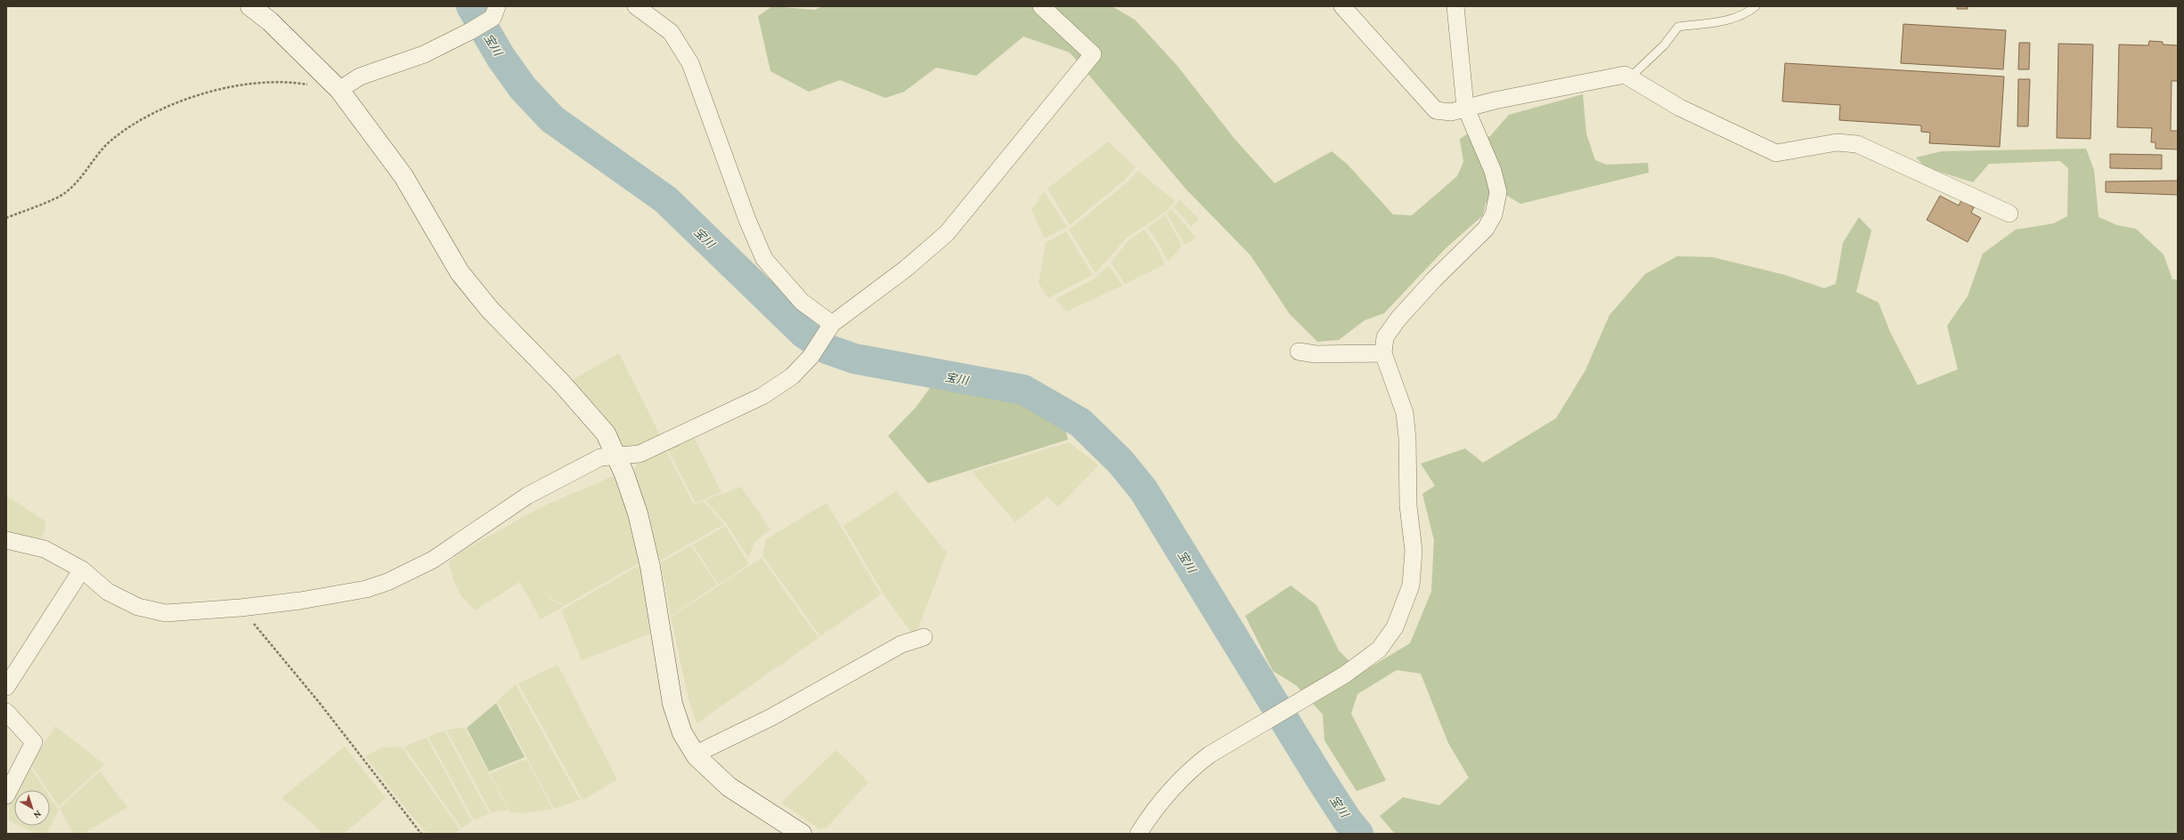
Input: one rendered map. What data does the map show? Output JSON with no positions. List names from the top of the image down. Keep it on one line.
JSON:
{"water":["宝川"],"north":"bottom right"}
